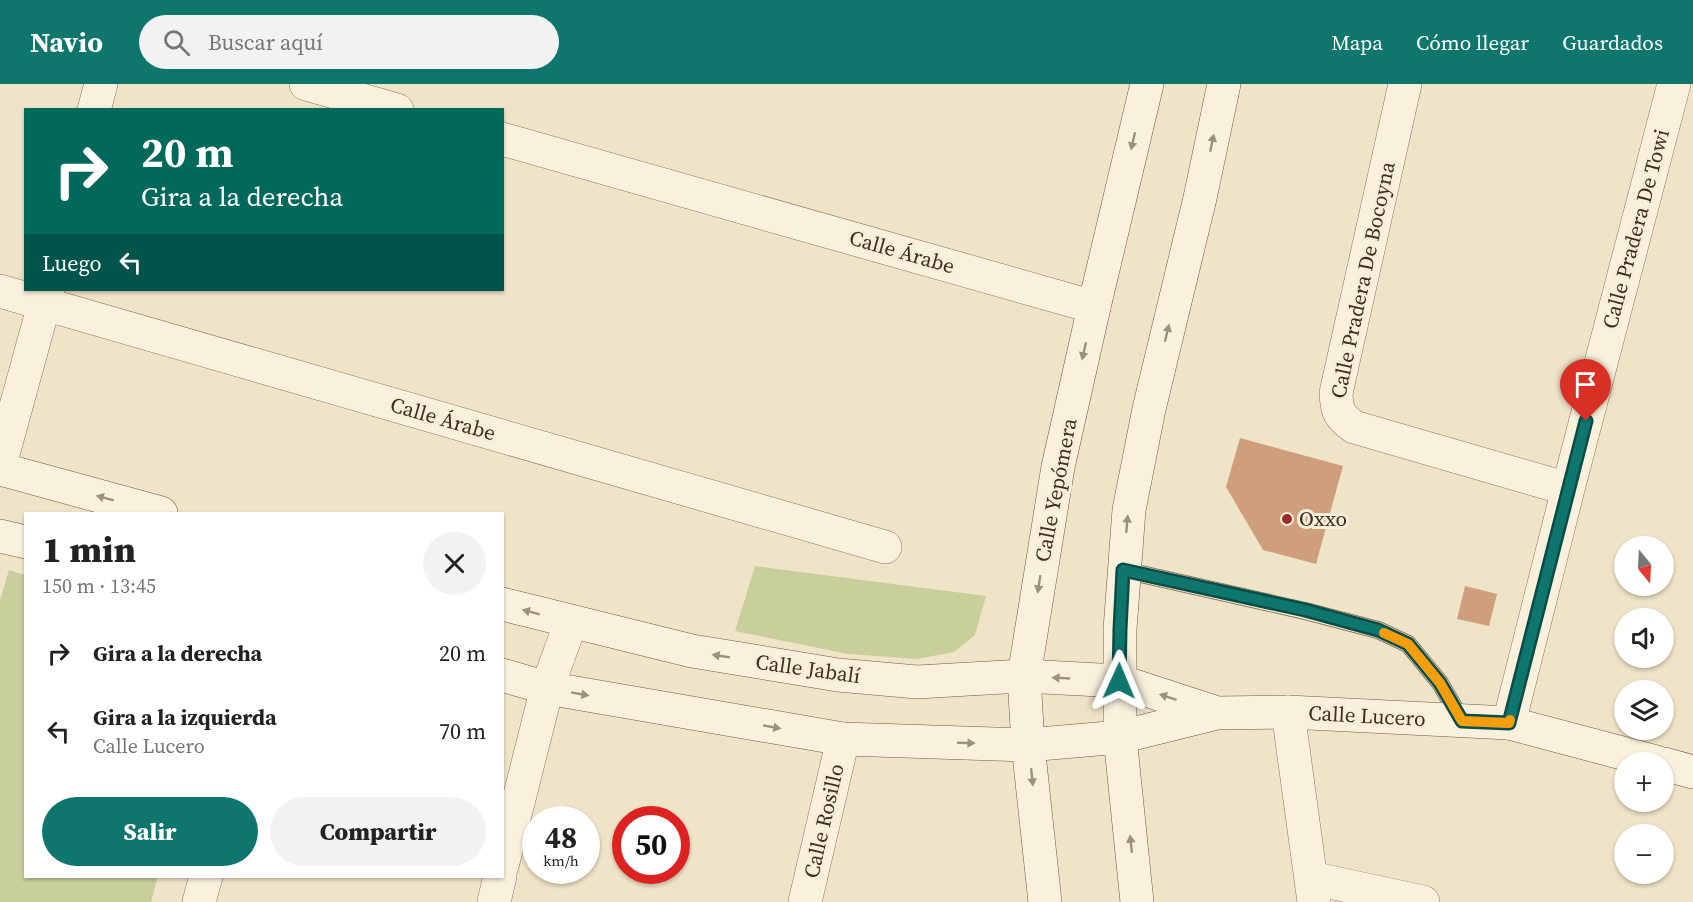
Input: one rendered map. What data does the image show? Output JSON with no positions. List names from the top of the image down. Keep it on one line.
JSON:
{"streets":{"street":["Calle Pradera De Towi","Calle Árabe","Calle Pradera De Bocoyna","Calle Yepómera","Calle Jabalí","Calle Lucero","Calle Rosillo"]},"crossings":[["Calle Pradera De Towi","Calle Pradera De Bocoyna"],["Calle Pradera De Towi","Calle Lucero"],["Calle Árabe","Calle Yepómera"],["Calle Yepómera","Calle Jabalí"],["Calle Jabalí","Calle Lucero"]],"places":["Oxxo"],"north":"bottom","page":{"header":"Navio","search":"Buscar aquí","nav":["Mapa","Cómo llegar","Guardados"],"turn":["20 m","Gira a la derecha"],"then":"Luego","heading":["1 min","150 m · 13:45"],"map_buttons":["+","−"],"list":[{"name":"Gira a la derecha","value":"20 m"},{"name":"Gira a la izquierda","note":"Calle Lucero","value":"70 m"}],"buttons":["Salir","Compartir"],"speed":"48 km/h","limit":"50"}}
